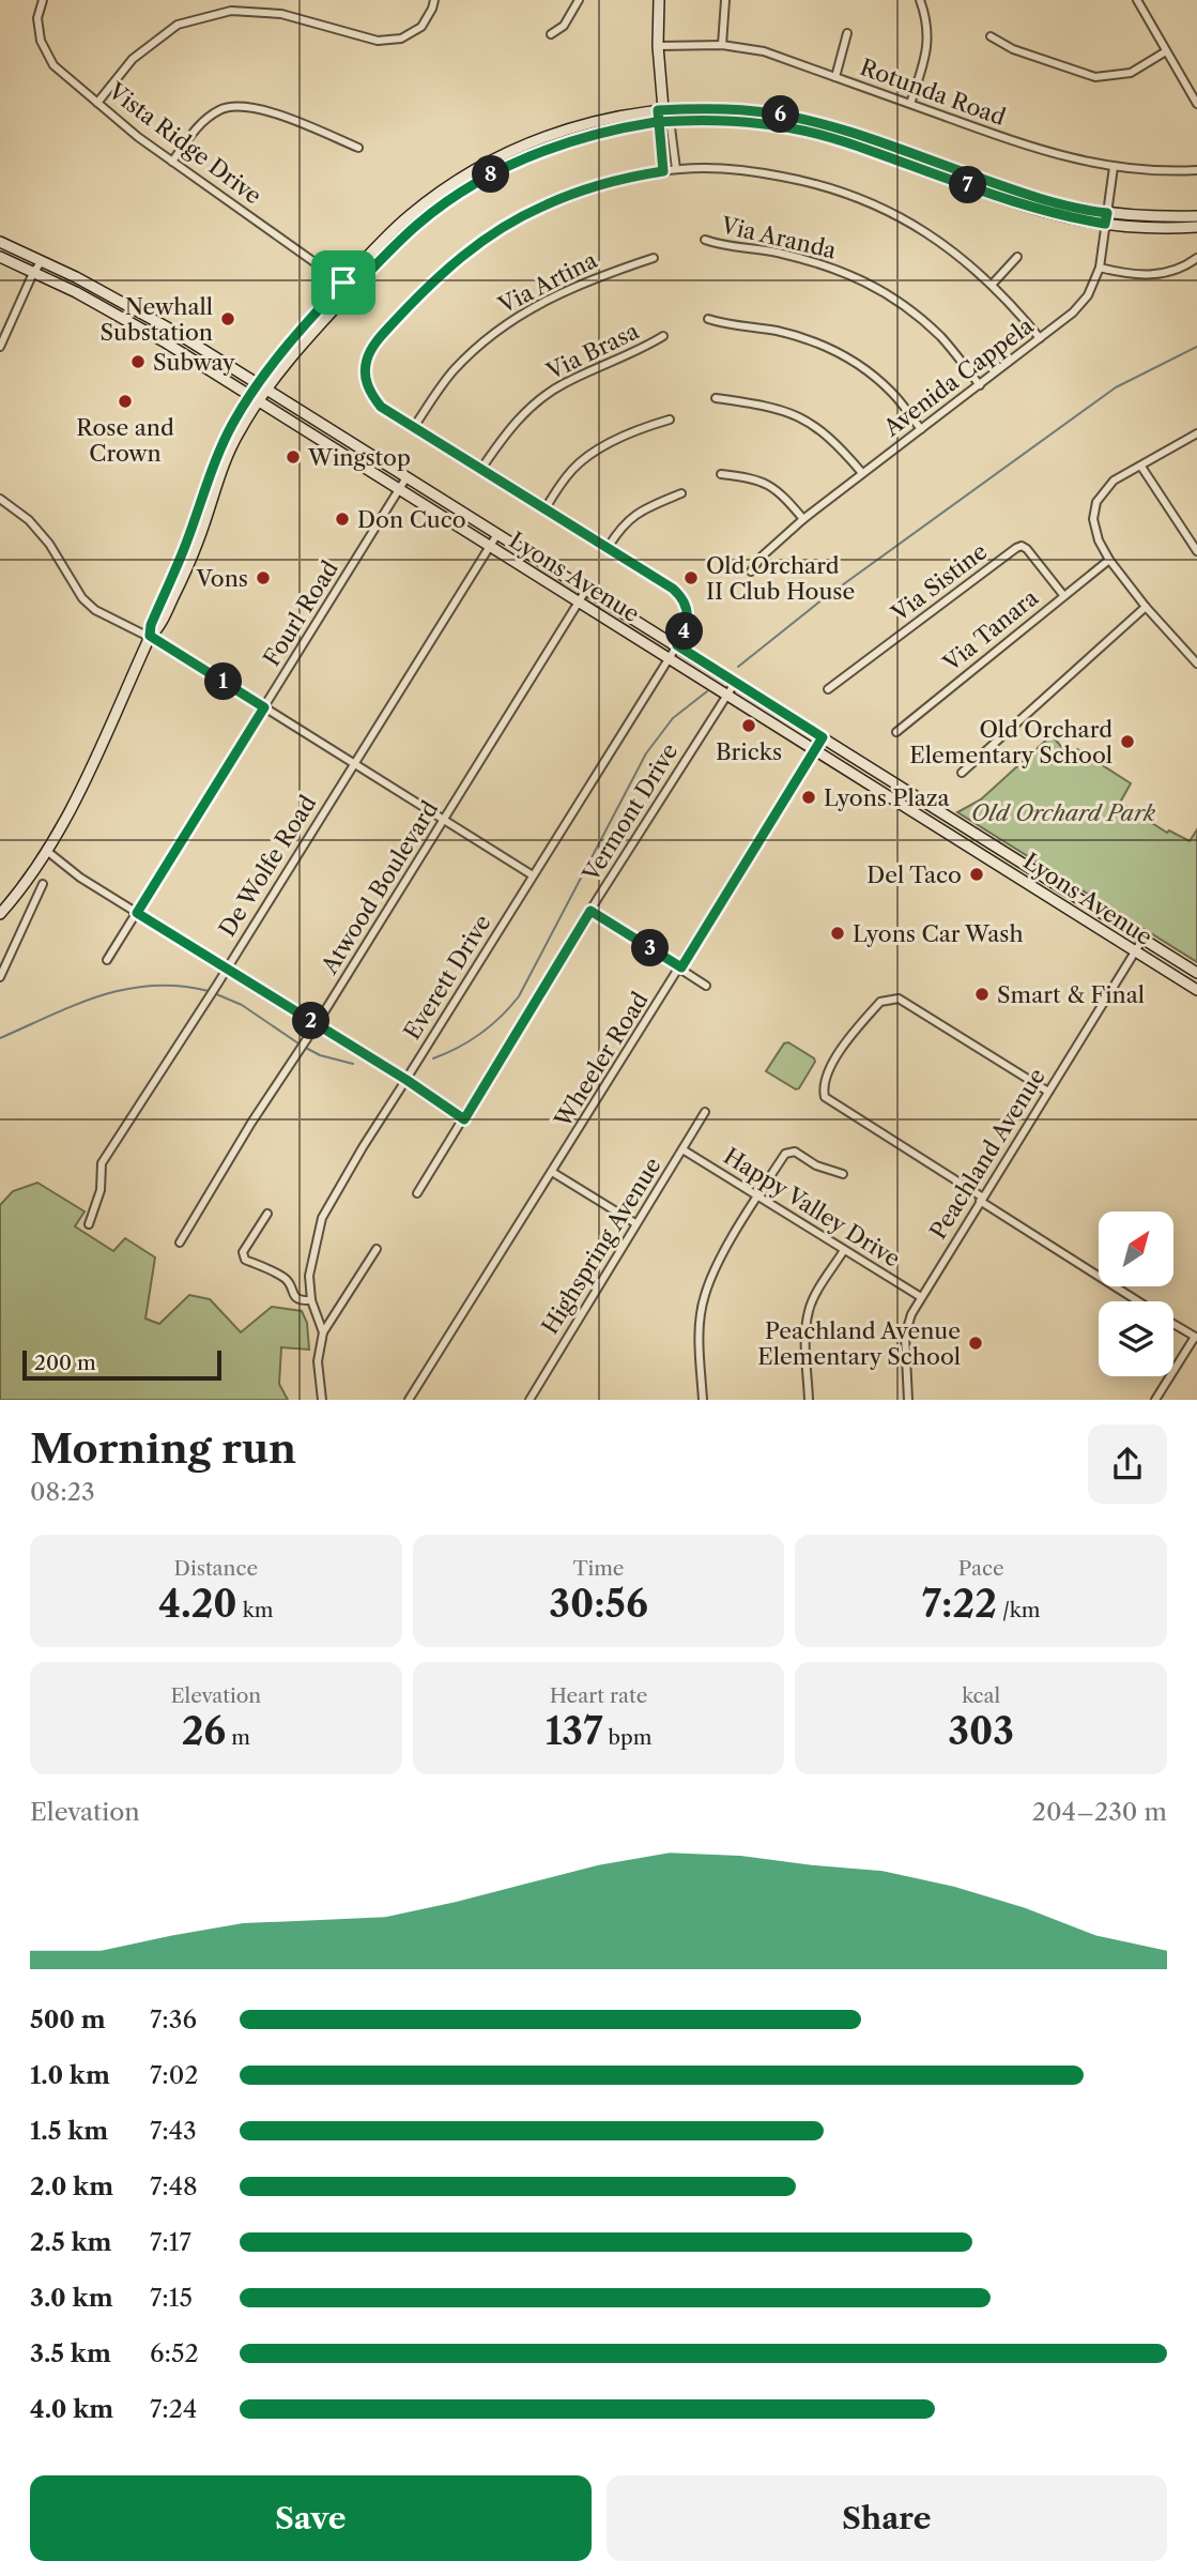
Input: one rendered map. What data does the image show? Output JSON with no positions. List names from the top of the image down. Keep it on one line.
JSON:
{"streets":{"main road":["Lyons Avenue"],"street":["Rotunda Road","Vista Ridge Drive","Via Aranda","Via Artina","Via Brasa","Avenida Cappela","Via Sistine","Fourl Road","Via Tanara","Vermont Drive","De Wolfe Road","Atwood Boulevard","Everett Drive","Wheeler Road","Peachland Avenue","Happy Valley Drive","Highspring Avenue"]},"crossings":[["Rotunda Road","Avenida Cappela"],["Via Aranda","Avenida Cappela"],["Via Artina","Everett Drive"],["Via Brasa","Everett Drive"],["Lyons Avenue","Fourl Road"],["Lyons Avenue","Vermont Drive"],["Lyons Avenue","De Wolfe Road"],["Lyons Avenue","Atwood Boulevard"],["Lyons Avenue","Everett Drive"],["Lyons Avenue","Wheeler Road"],["Lyons Avenue","Peachland Avenue"],["Via Sistine","Via Tanara"],["Peachland Avenue","Happy Valley Drive"],["Happy Valley Drive","Highspring Avenue"]],"parks":["Old Orchard Park"],"places":["Newhall Substation","Subway","Rose and Crown","Wingstop","Don Cuco","Vons","Old Orchard II Club House","Bricks","Old Orchard Elementary School","Lyons Plaza","Del Taco","Lyons Car Wash","Smart & Final","Peachland Avenue Elementary School"],"scale_bar":"200 m","north":"top right","page":{"pins":["6","8","7","4","1","3","2"],"scale":"200 m","heading":["Morning run","08:23"],"stats":[["Distance","4.20 km"],["Time","30:56"],["Pace","7:22 /km"],["Elevation","26 m"],["Heart rate","137 bpm"],["kcal","303"]],"chart":["Elevation","204–230 m"],"list":[{"name":"500 m","note":"7:36"},{"name":"1.0 km","note":"7:02"},{"name":"1.5 km","note":"7:43"},{"name":"2.0 km","note":"7:48"},{"name":"2.5 km","note":"7:17"},{"name":"3.0 km","note":"7:15"},{"name":"3.5 km","note":"6:52"},{"name":"4.0 km","note":"7:24"}],"buttons":["Save","Share"]}}
